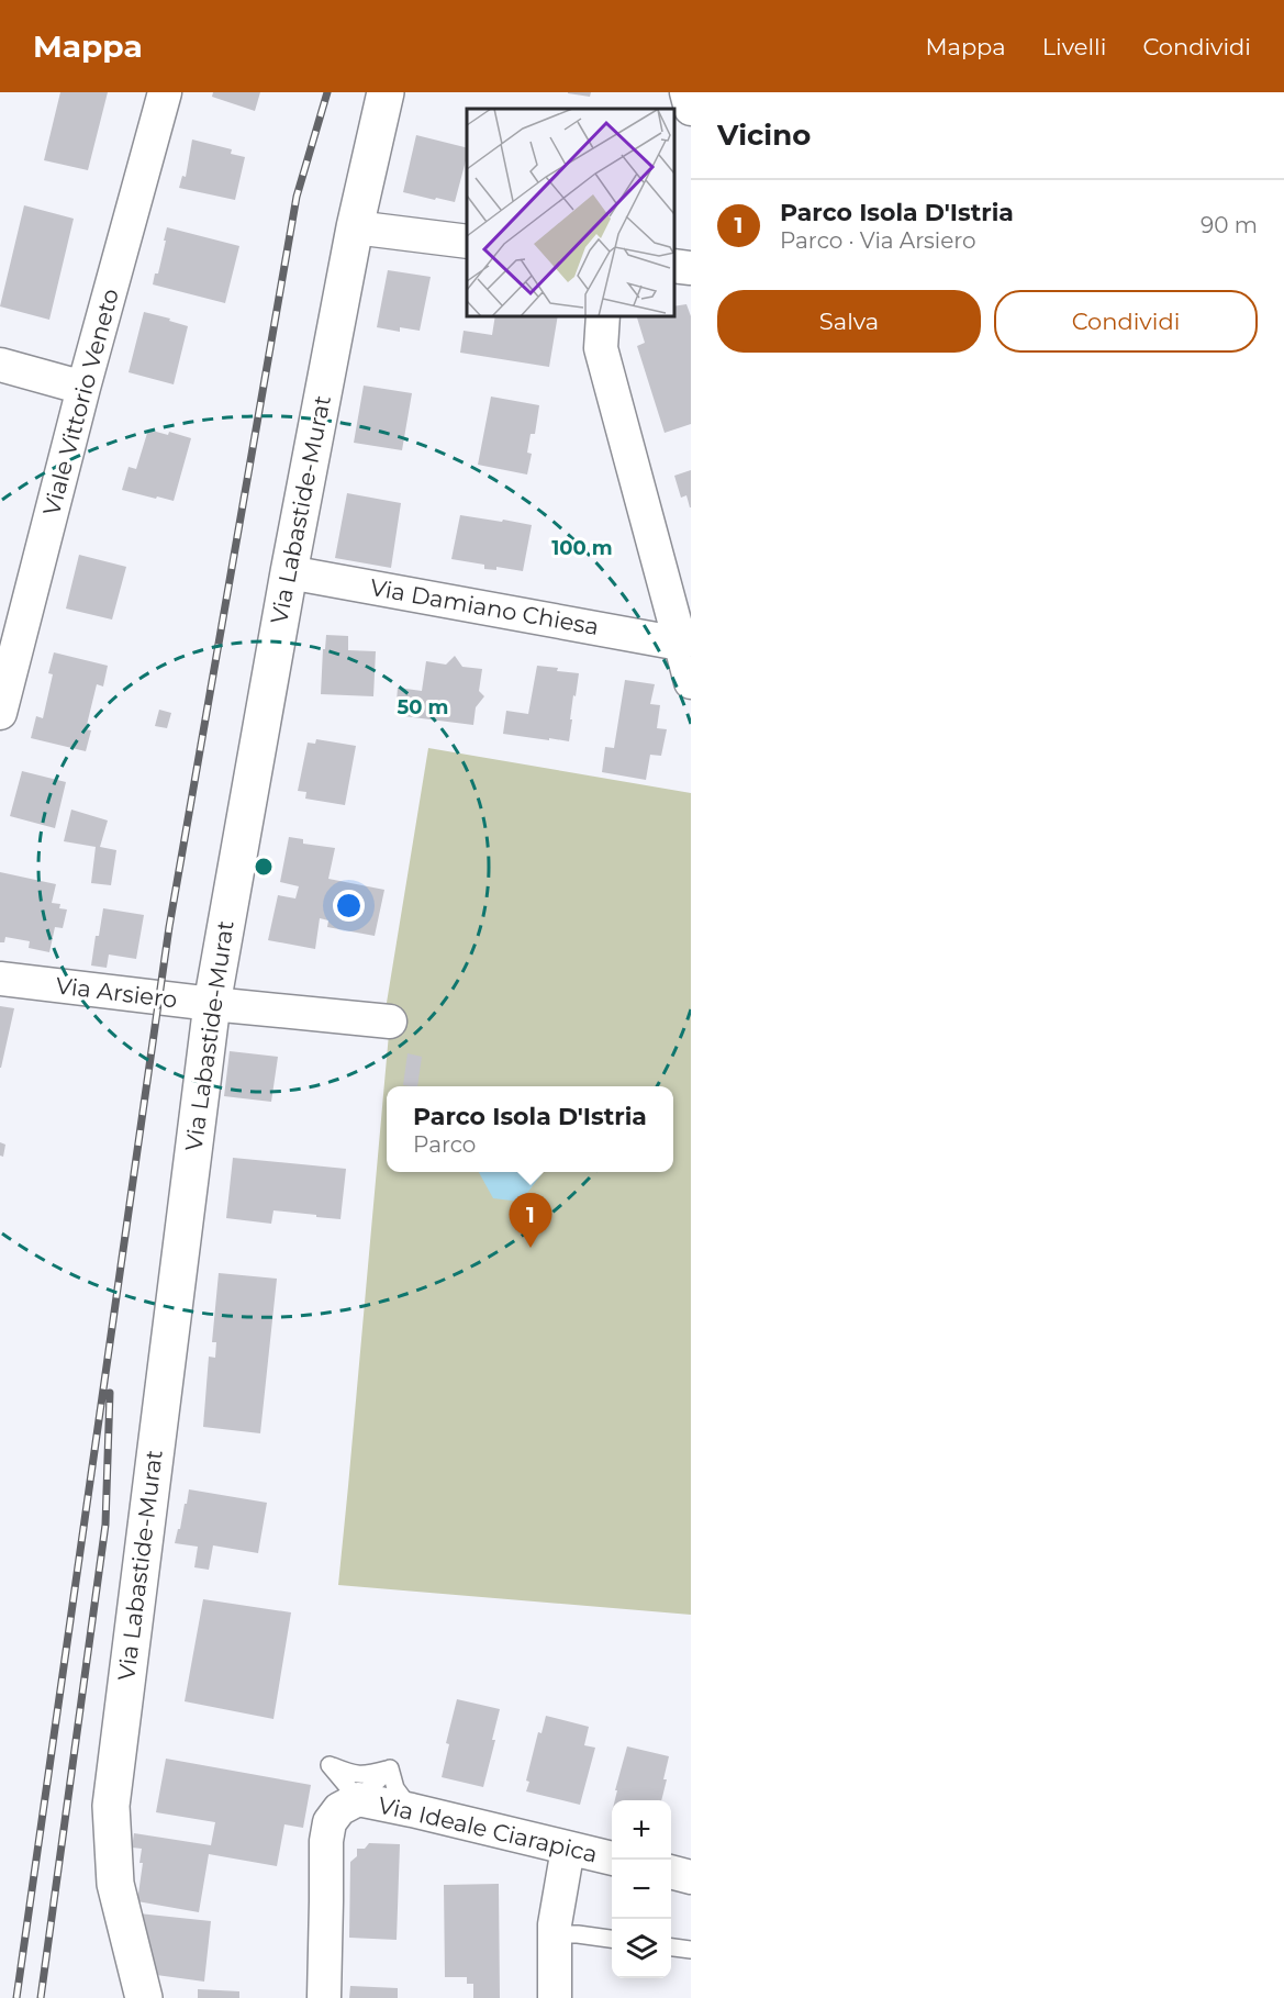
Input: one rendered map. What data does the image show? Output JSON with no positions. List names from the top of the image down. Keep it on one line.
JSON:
{"streets":{"street":["Viale Vittorio Veneto","Via Labastide-Murat","Via Damiano Chiesa","Via Arsiero","Via Ideale Ciarapica"]},"crossings":[["Via Labastide-Murat","Via Damiano Chiesa"],["Via Labastide-Murat","Via Arsiero"]],"page":{"header":"Mappa","nav":["Mappa","Livelli","Condividi"],"heading":"Vicino","list":[{"mark":"1","name":"Parco Isola D'Istria","note":"Parco · Via Arsiero","value":"90 m"}],"buttons":["Salva","Condividi"],"popup":["Parco Isola D'Istria","Parco"],"pins":"1","map_buttons":["+","−"]},"rings":["100 m","50 m"]}
